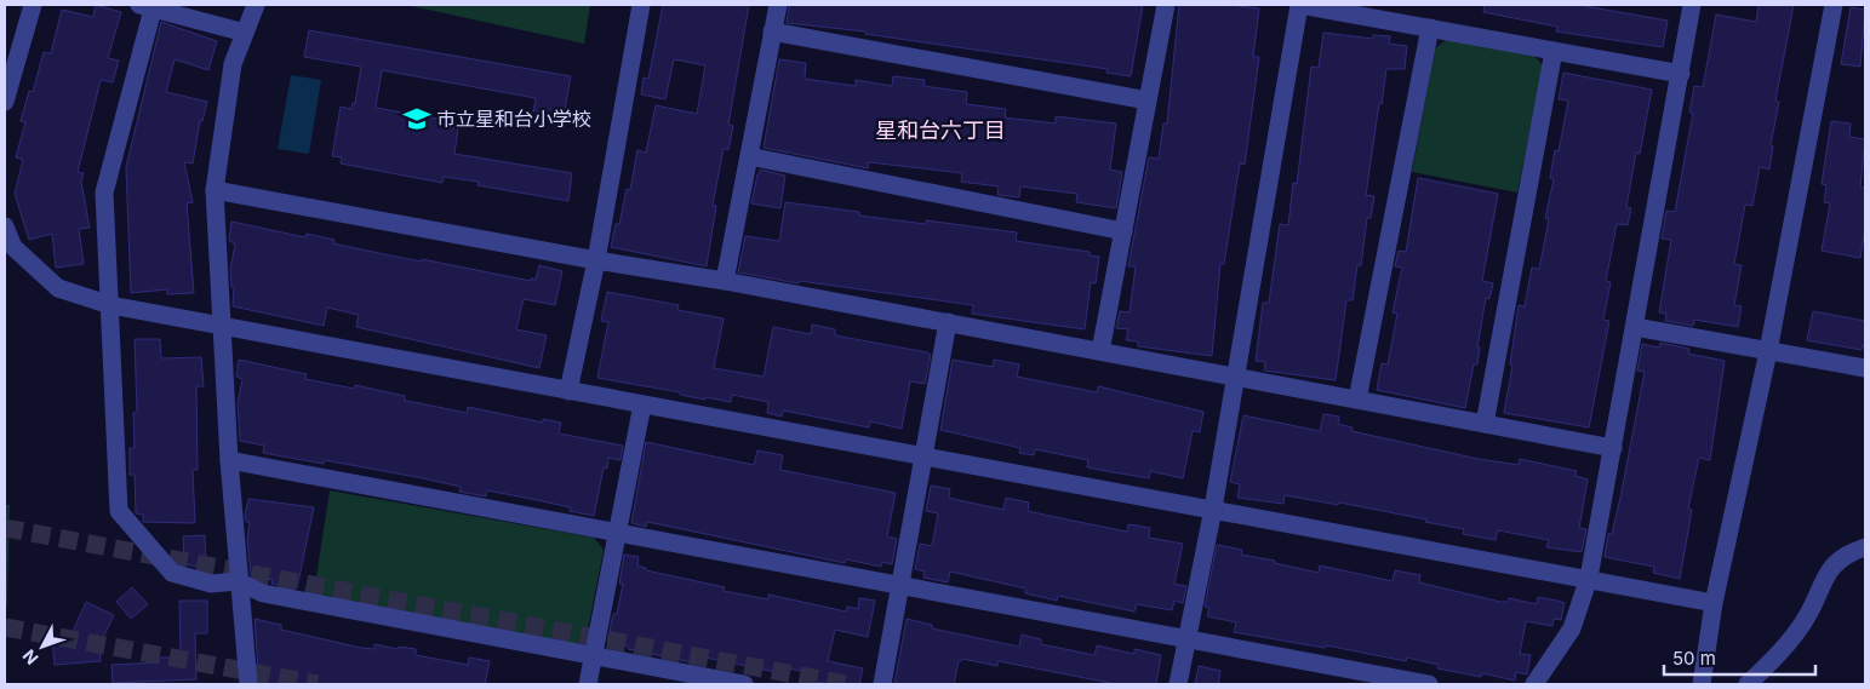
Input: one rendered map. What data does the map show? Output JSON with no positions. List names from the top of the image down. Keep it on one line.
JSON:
{"districts":["星和台六丁目"],"places":{"school or university":["市立星和台小学校"]},"scale_bar":"50 m","north":"bottom left"}
